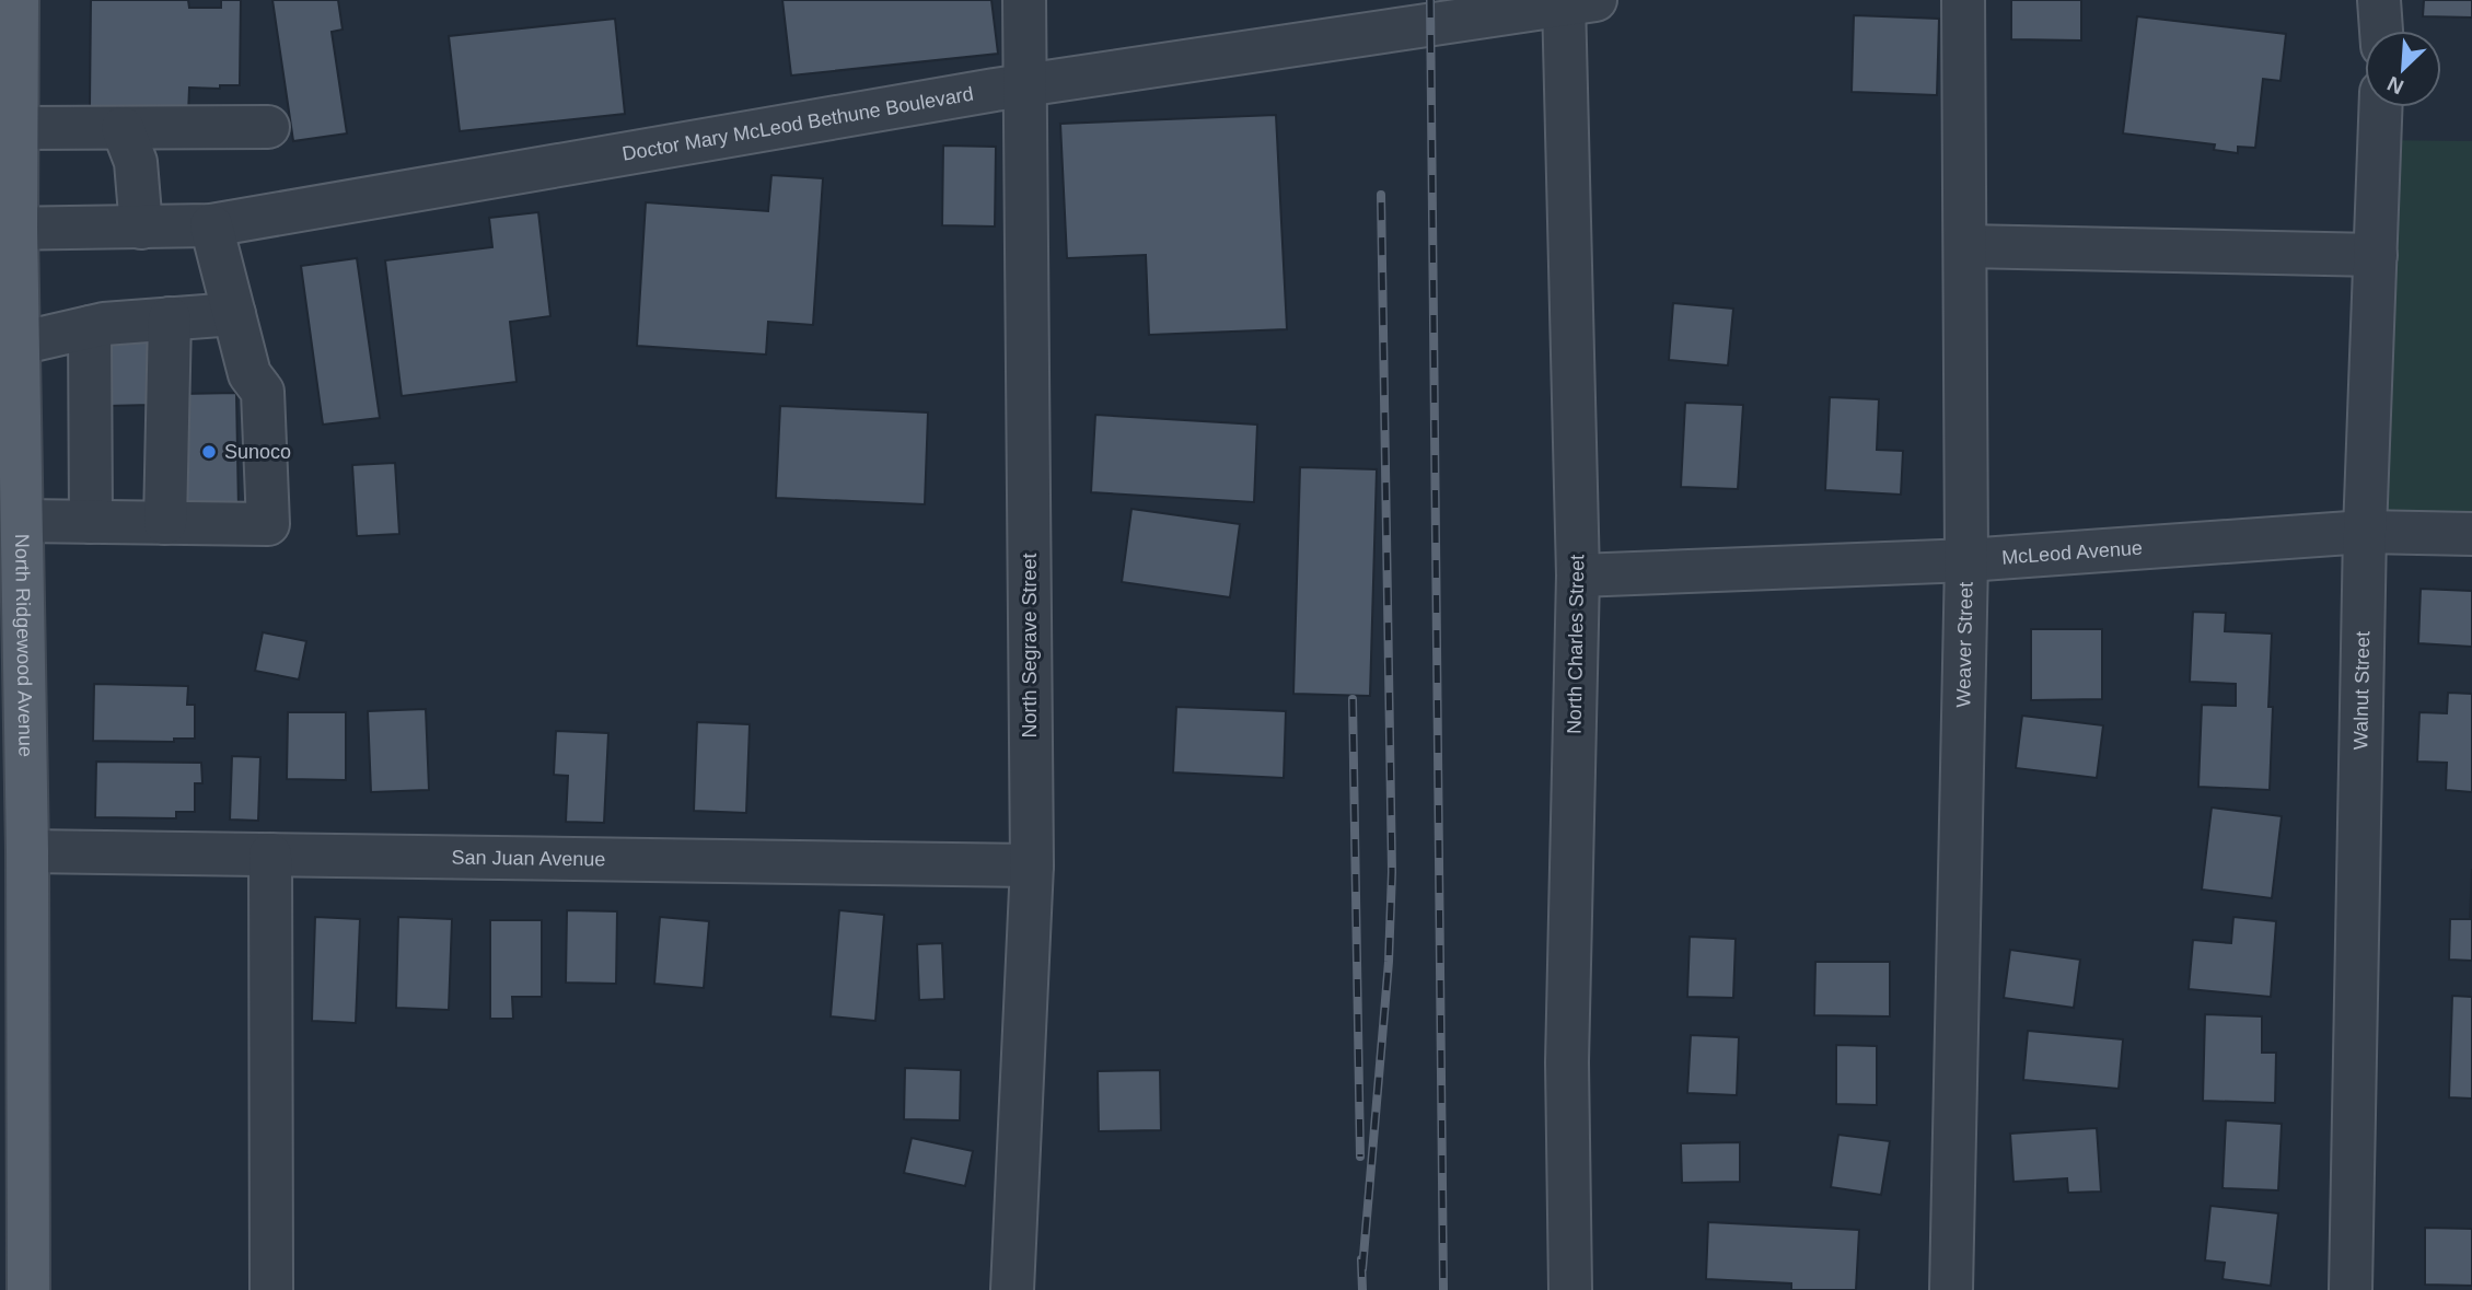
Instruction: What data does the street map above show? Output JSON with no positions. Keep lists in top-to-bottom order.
{
  "streets": {
    "main road": ["North Ridgewood Avenue"],
    "street": [
      "Doctor Mary McLeod Bethune Boulevard",
      "McLeod Avenue",
      "North Charles Street",
      "North Segrave Street",
      "Weaver Street",
      "Walnut Street",
      "San Juan Avenue"
    ]
  },
  "crossings": [
    ["Doctor Mary McLeod Bethune Boulevard", "North Ridgewood Avenue"],
    ["Doctor Mary McLeod Bethune Boulevard", "North Charles Street"],
    ["Doctor Mary McLeod Bethune Boulevard", "North Segrave Street"],
    ["McLeod Avenue", "North Charles Street"],
    ["McLeod Avenue", "Weaver Street"],
    ["McLeod Avenue", "Walnut Street"],
    ["North Ridgewood Avenue", "San Juan Avenue"],
    ["North Segrave Street", "San Juan Avenue"]
  ],
  "places": ["Sunoco"],
  "north": "bottom left"
}
